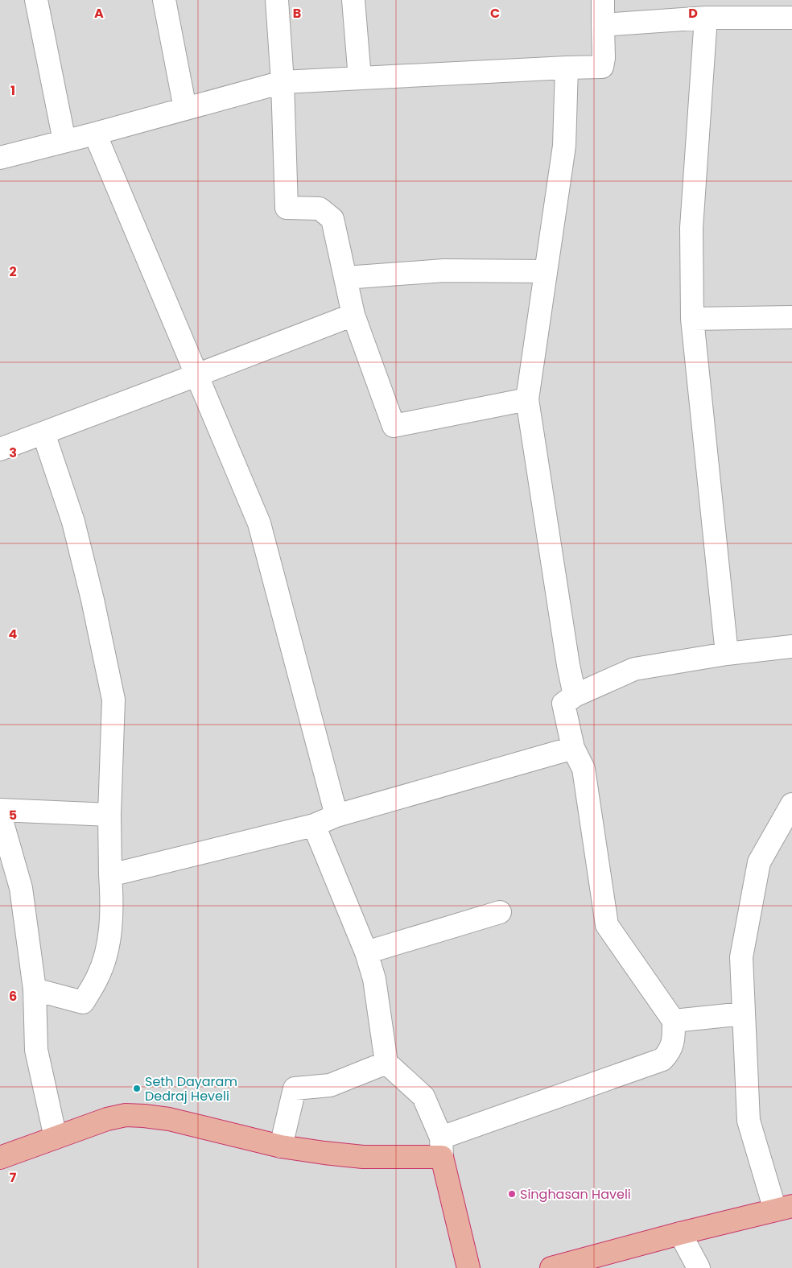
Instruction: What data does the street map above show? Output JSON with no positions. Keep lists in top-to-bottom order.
{
  "places": ["Seth Dayaram Dedraj Heveli", "Singhasan Haveli"],
  "grid": {
    "columns": [
      "A",
      "B",
      "C",
      "D"
    ],
    "rows": [
      "1",
      "2",
      "3",
      "4",
      "5",
      "6",
      "7"
    ]
  }
}
